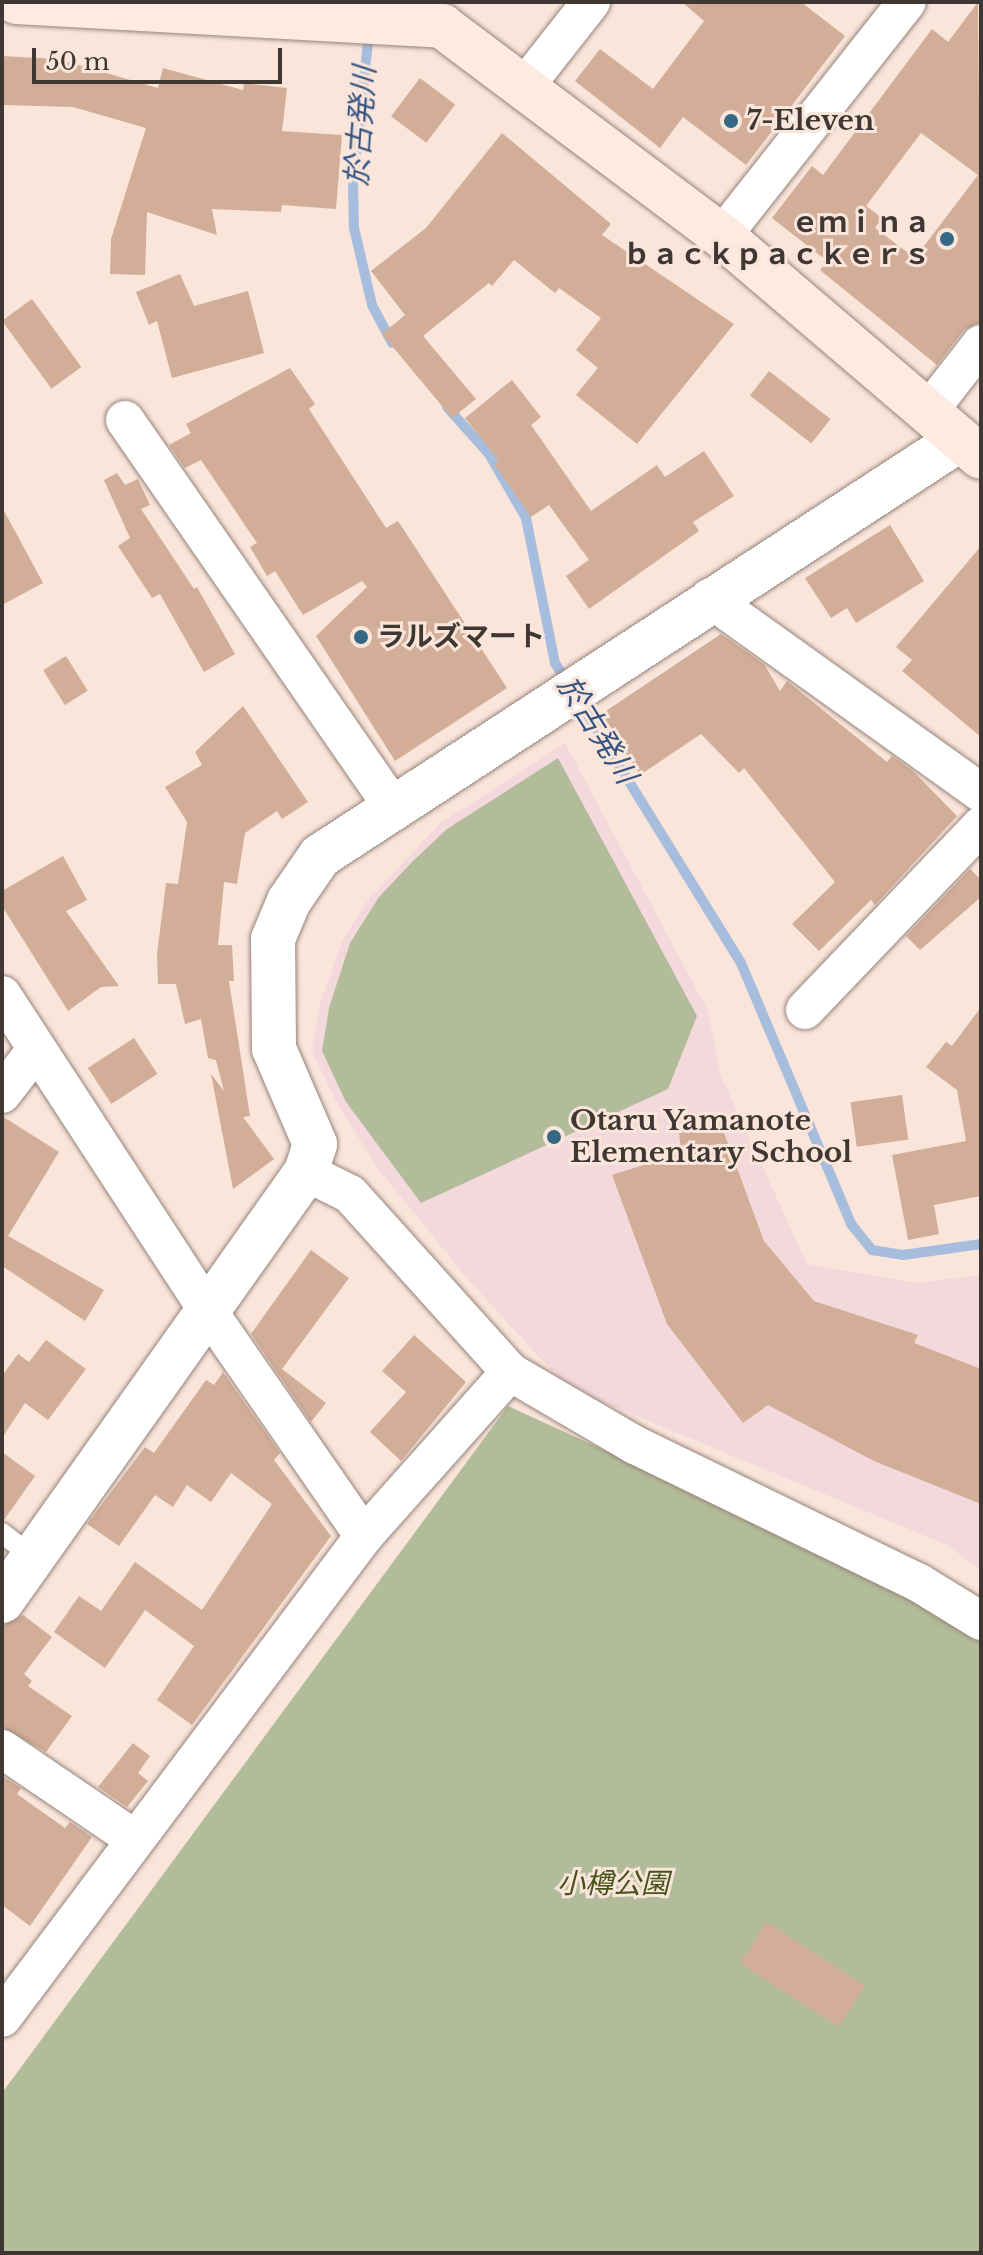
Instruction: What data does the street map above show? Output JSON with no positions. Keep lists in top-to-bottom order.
{
  "water": ["於古発川"],
  "parks": ["小樽公園"],
  "places": [
    "7-Eleven",
    "ｅｍｉｎａ ｂａｃｋｐａｃｋｅｒｓ",
    "ラルズマート",
    "Otaru Yamanote Elementary School"
  ],
  "scale_bar": "50 m"
}
